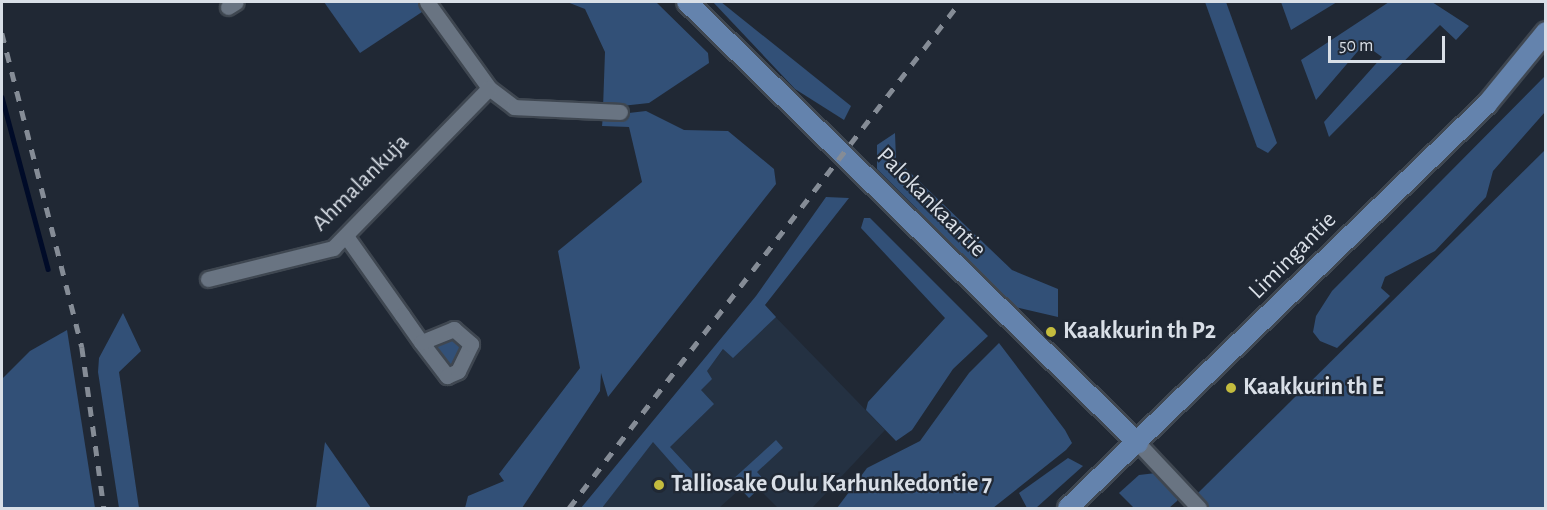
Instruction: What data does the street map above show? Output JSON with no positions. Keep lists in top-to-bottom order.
{
  "streets": {
    "main road": ["Palokankaantie", "Limingantie"],
    "street": ["Ahmalankuja"]
  },
  "crossings": [
    ["Palokankaantie", "Limingantie"]
  ],
  "places": ["Kaakkurin th P2", "Kaakkurin th E", "Talliosake Oulu Karhunkedontie 7"],
  "scale_bar": "50 m"
}
